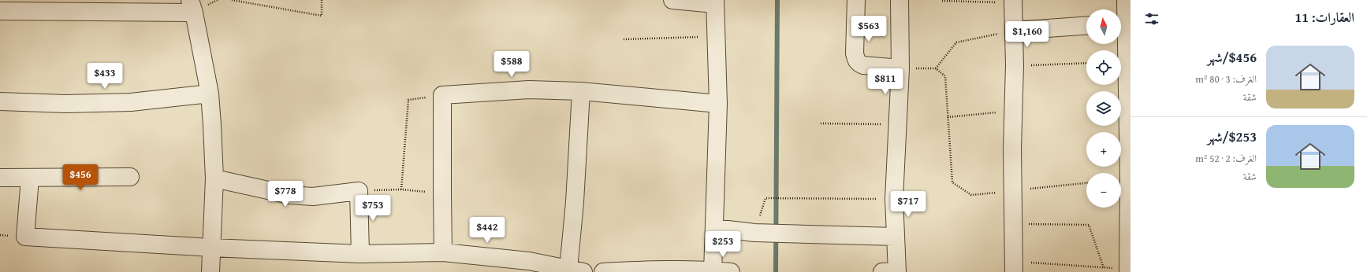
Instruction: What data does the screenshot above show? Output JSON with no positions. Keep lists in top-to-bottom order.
{
  "north": "top",
  "page": {
    "heading": "العقارات: 11",
    "map_buttons": ["+", "−"],
    "price": [
      "$563",
      "$1,160",
      "$588",
      "$433",
      "$811",
      "$456",
      "$778",
      "$717",
      "$753",
      "$442",
      "$253"
    ],
    "list": [
      {
        "name": "$456/شهر",
        "note": "الغرف: 3 · 80 m² · شقة"
      },
      {
        "name": "$253/شهر",
        "note": "الغرف: 2 · 52 m² · شقة"
      }
    ]
  }
}
